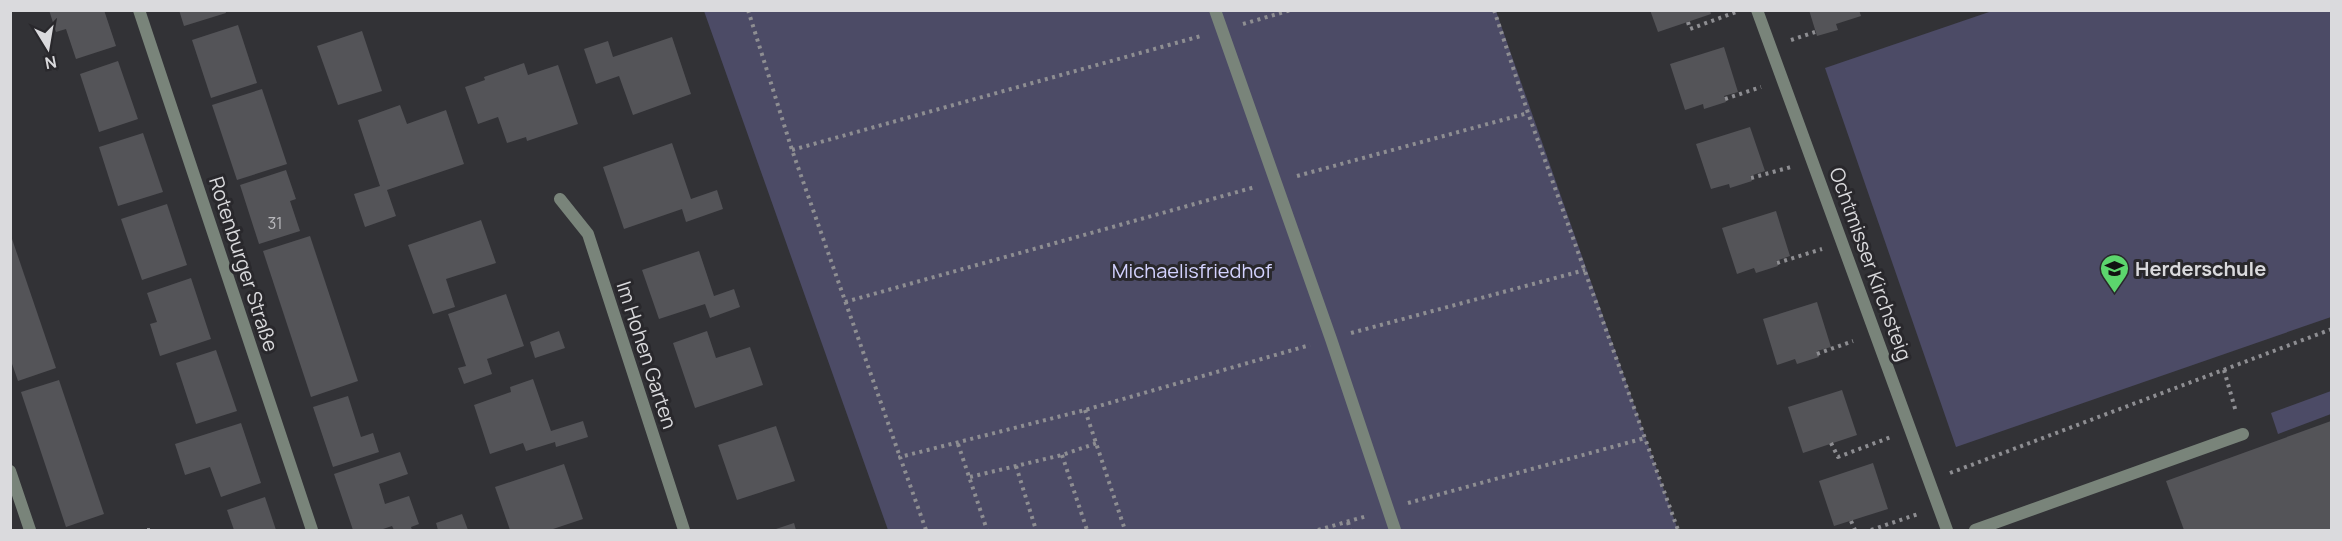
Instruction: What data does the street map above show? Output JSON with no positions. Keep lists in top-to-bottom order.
{
  "streets": {
    "street": ["Rotenburger Straße", "Ochtmisser Kirchsteig", "Im Hohen Garten"]
  },
  "parks": ["Michaelisfriedhof"],
  "places": {
    "school or university": ["Herderschule"]
  },
  "house_numbers": ["31"],
  "north": "bottom"
}
